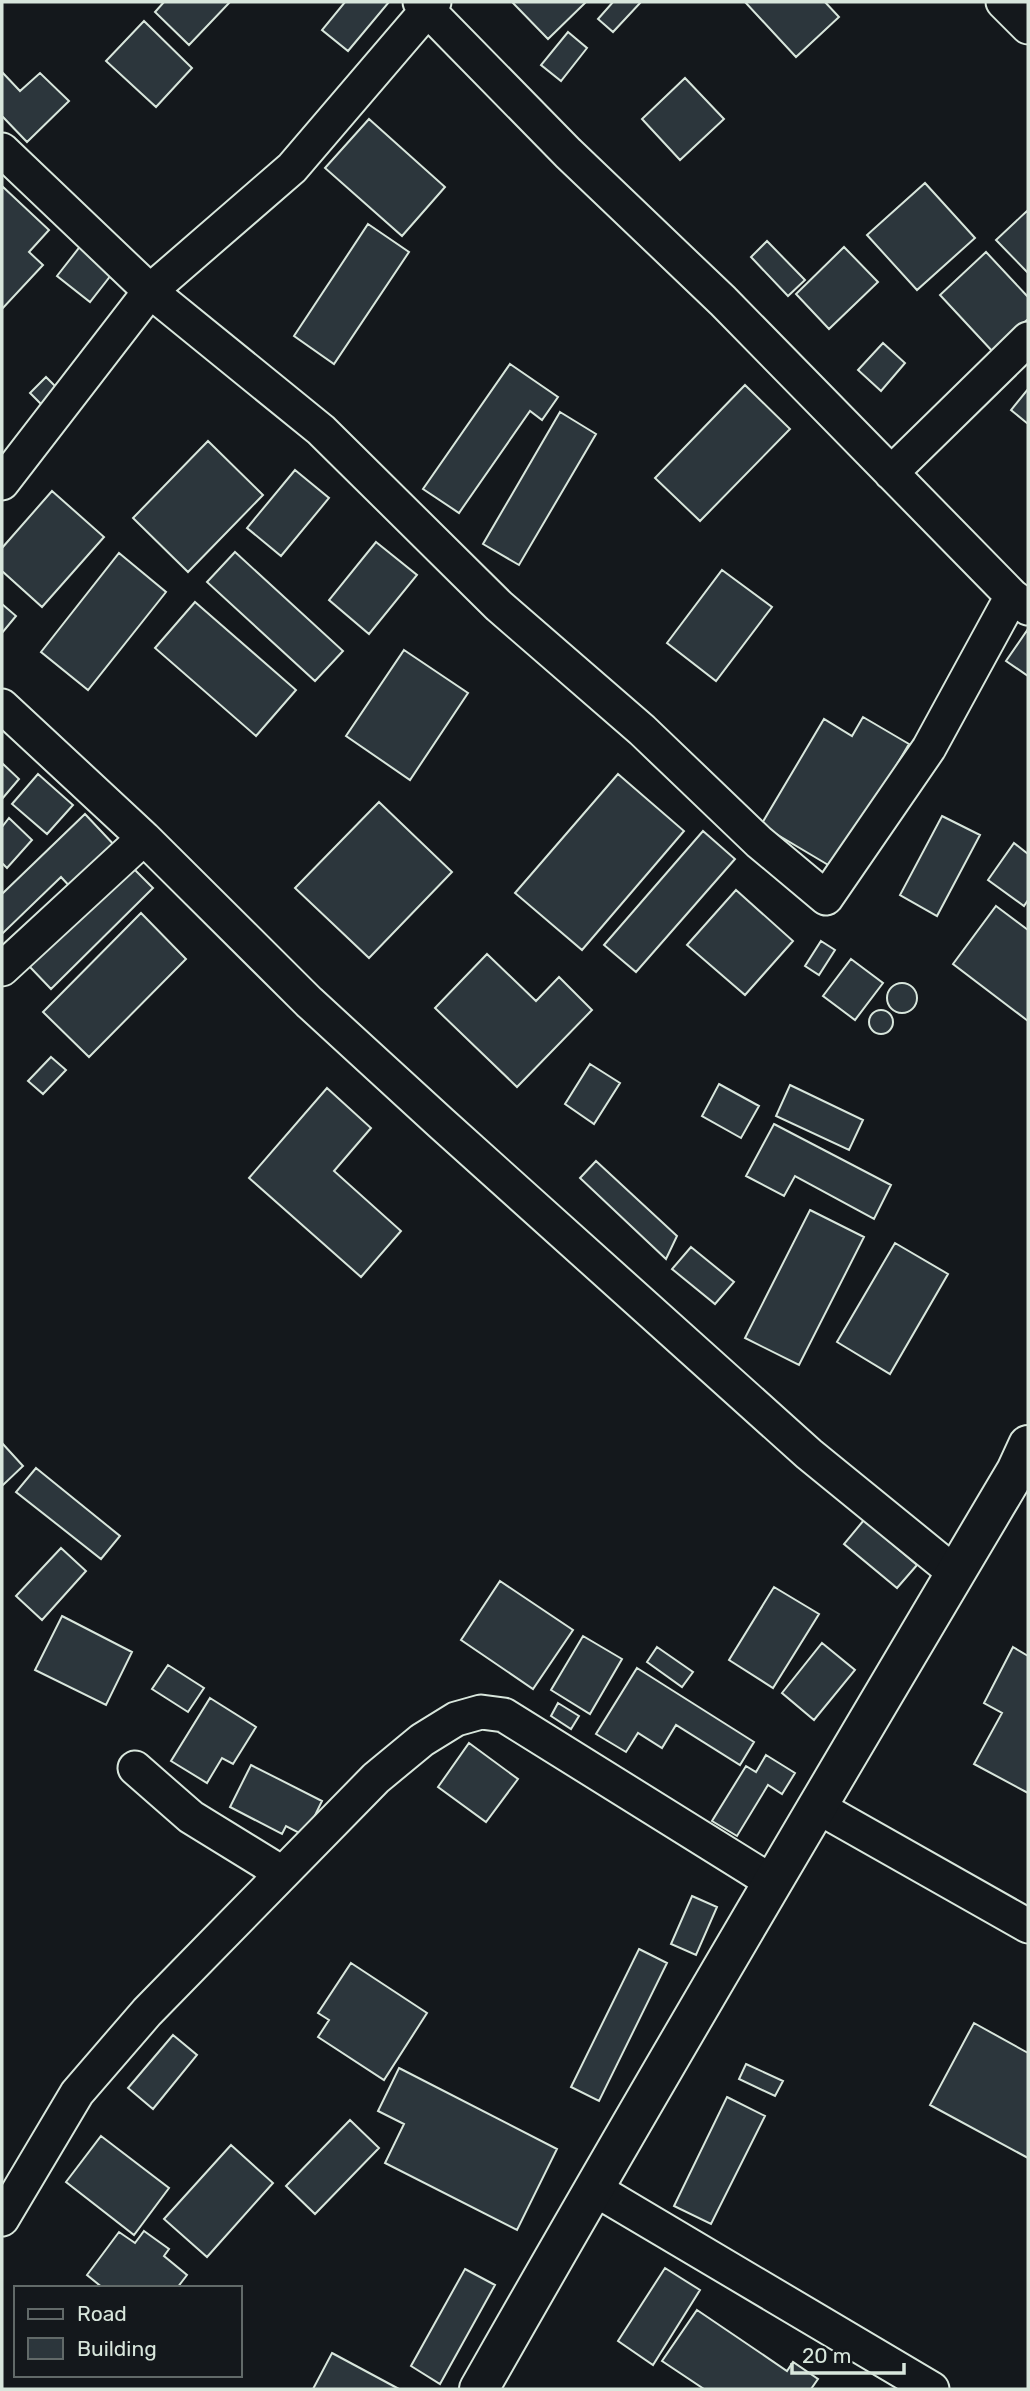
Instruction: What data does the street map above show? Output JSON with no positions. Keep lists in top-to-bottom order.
{
  "legend": ["Road", "Building"],
  "scale_bar": "20 m"
}
